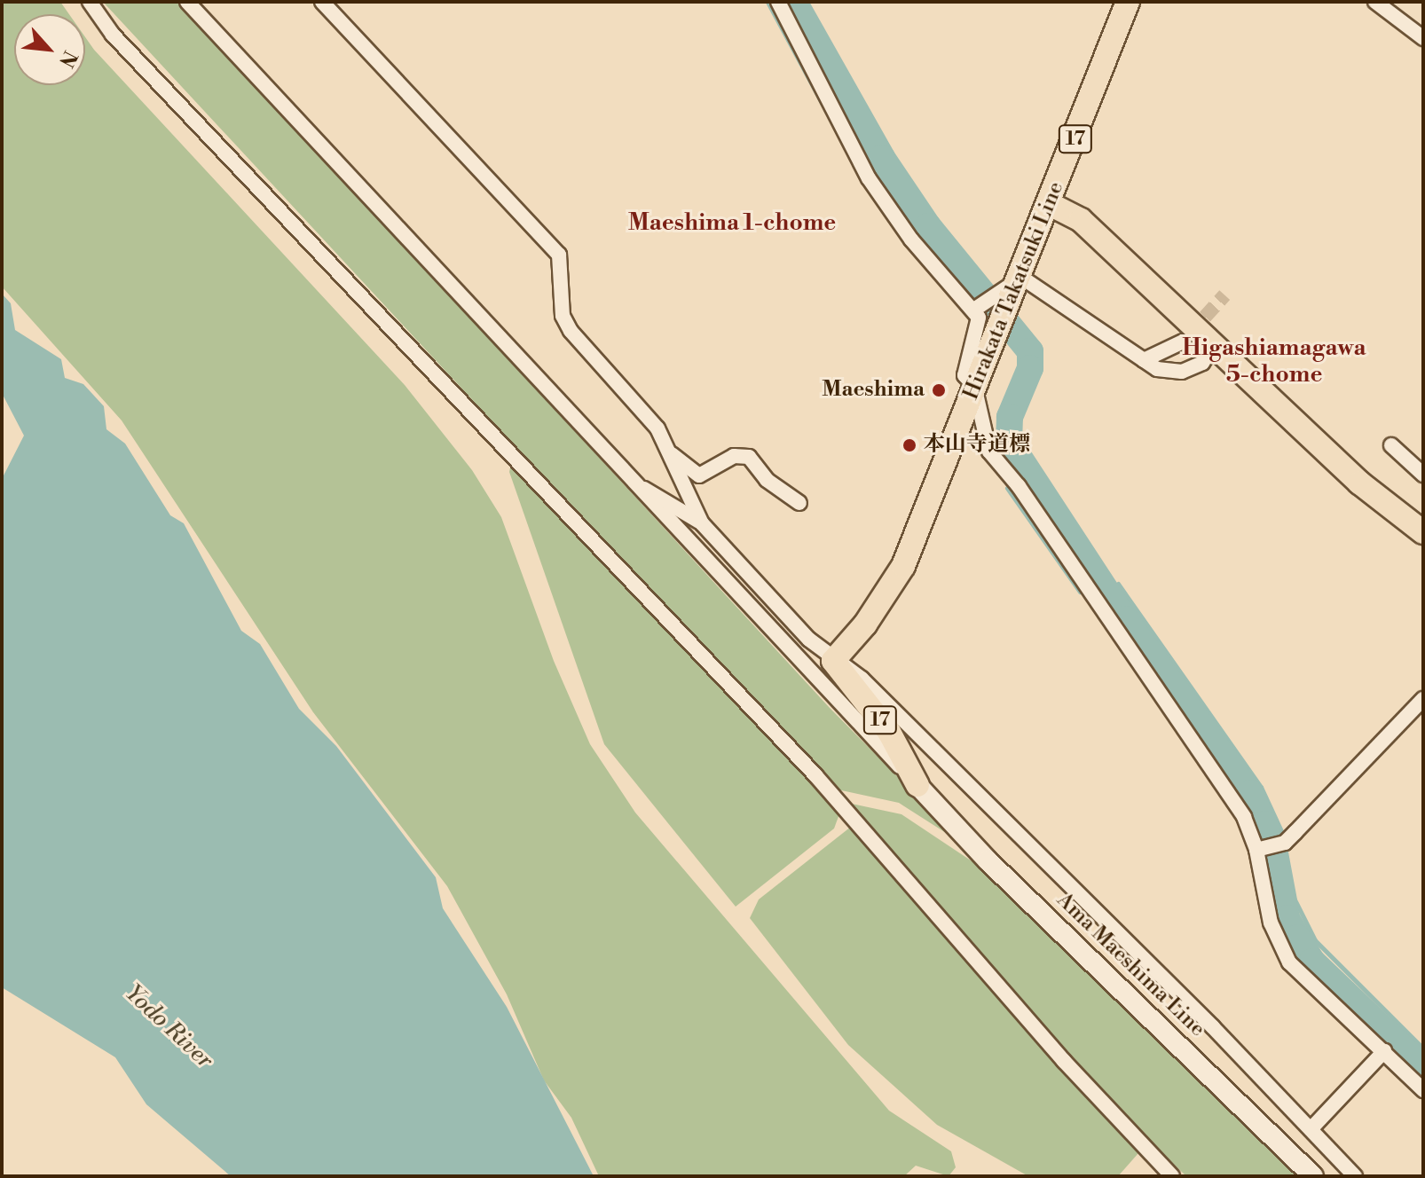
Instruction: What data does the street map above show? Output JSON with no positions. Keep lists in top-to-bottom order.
{
  "streets": {
    "main road": ["17", "Hirakata Takatsuki Line", "Ama Maeshima Line"]
  },
  "crossings": [
    ["17", "Hirakata Takatsuki Line"],
    ["17", "Ama Maeshima Line"]
  ],
  "districts": ["Maeshima 1-chome", "Higashiamagawa 5-chome"],
  "water": ["Yodo River"],
  "places": ["Maeshima", "本山寺道標"],
  "north": "bottom right"
}
